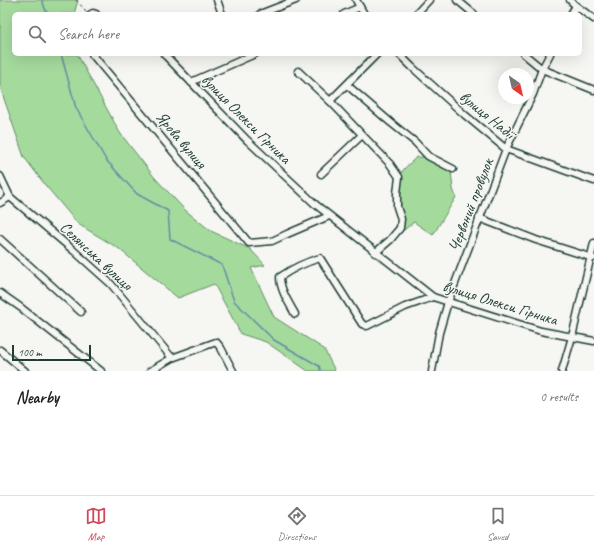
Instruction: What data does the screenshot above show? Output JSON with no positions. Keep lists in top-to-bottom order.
{
  "streets": {
    "street": [
      "вулиця Надії",
      "вулиця Олекси Гірника",
      "Ярова вулиця",
      "Червоний провулок",
      "Селянська вулиця"
    ]
  },
  "crossings": [
    ["вулиця Надії", "Червоний провулок"],
    ["вулиця Олекси Гірника", "Ярова вулиця"],
    ["вулиця Олекси Гірника", "Червоний провулок"]
  ],
  "scale_bar": "100 m",
  "north": "bottom right",
  "page": {
    "search": "Search here",
    "scale": "100 m",
    "heading": ["Nearby", "0 results"],
    "nav": ["Map", "Directions", "Saved"]
  }
}
